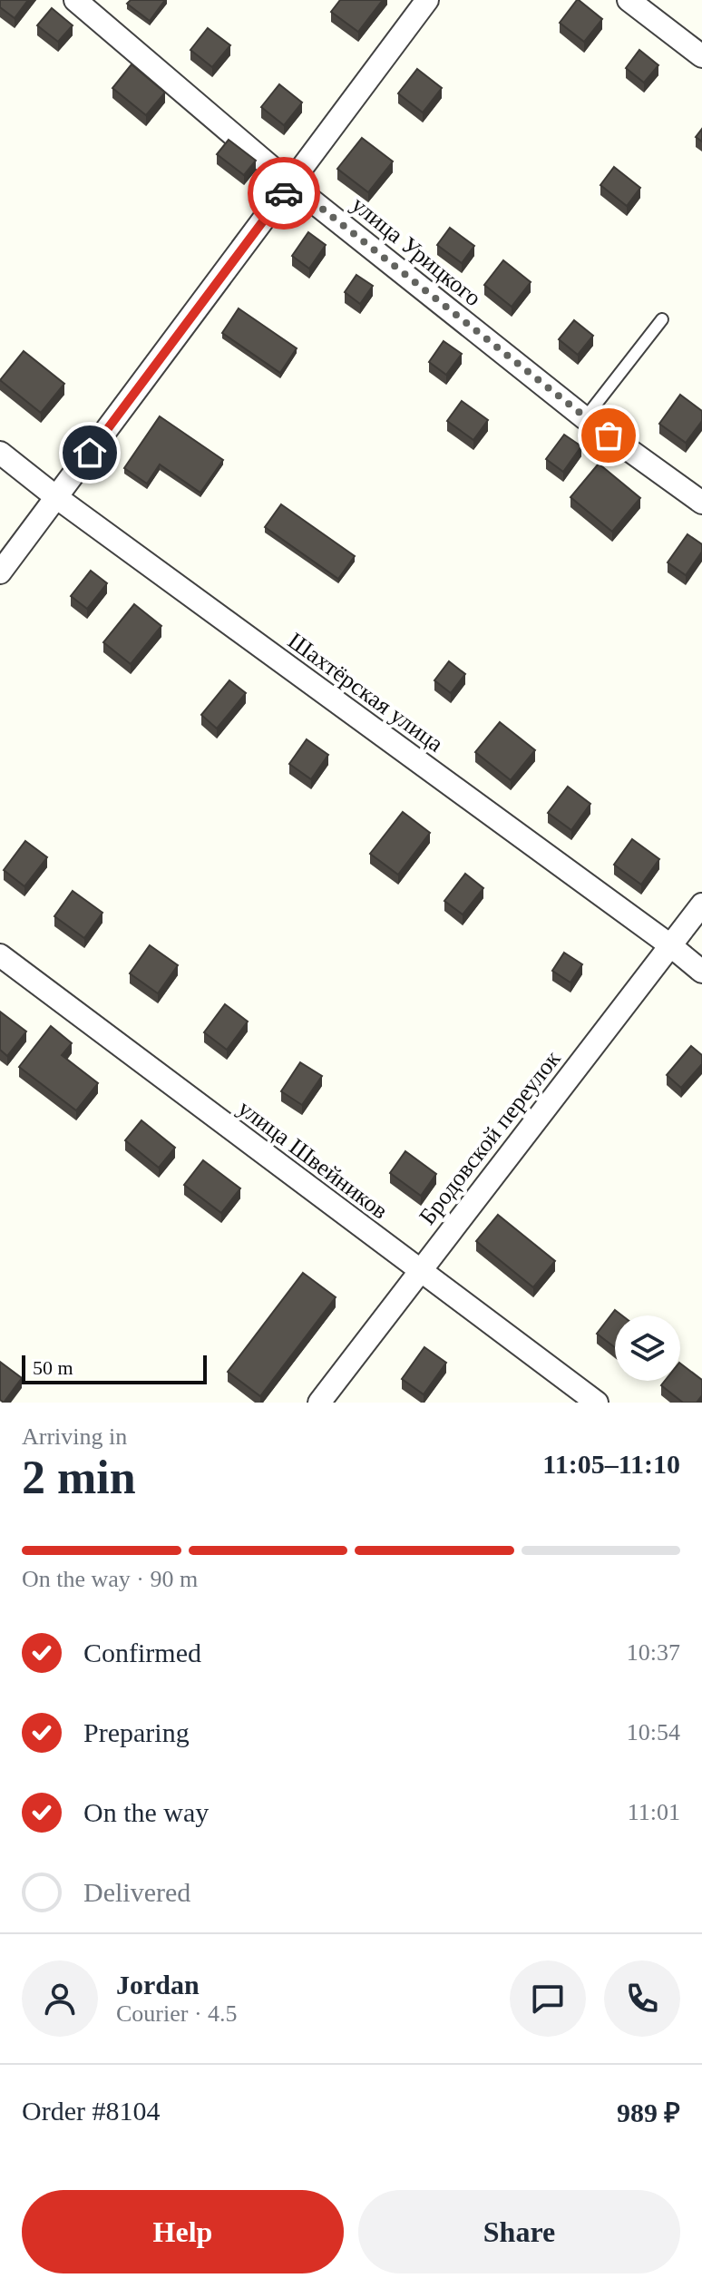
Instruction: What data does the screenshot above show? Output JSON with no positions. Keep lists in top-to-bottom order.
{
  "streets": {
    "street": [
      "улица Урицкого",
      "Шахтёрская улица",
      "Бродовской переулок",
      "улица Швейников"
    ]
  },
  "crossings": [
    ["Шахтёрская улица", "Бродовской переулок"],
    ["Бродовской переулок", "улица Швейников"]
  ],
  "scale_bar": "50 m",
  "page": {
    "scale": "50 m",
    "heading": ["2 min", "Arriving in", "11:05–11:10"],
    "panel": [
      "Jordan",
      "Courier · 4.5",
      "Order #8104",
      "989 ₽"
    ],
    "bar": "On the way · 90 m",
    "list": [
      ["Confirmed", "10:37"],
      ["Preparing", "10:54"],
      ["On the way", "11:01"],
      "Delivered"
    ],
    "buttons": ["Help", "Share"]
  }
}
